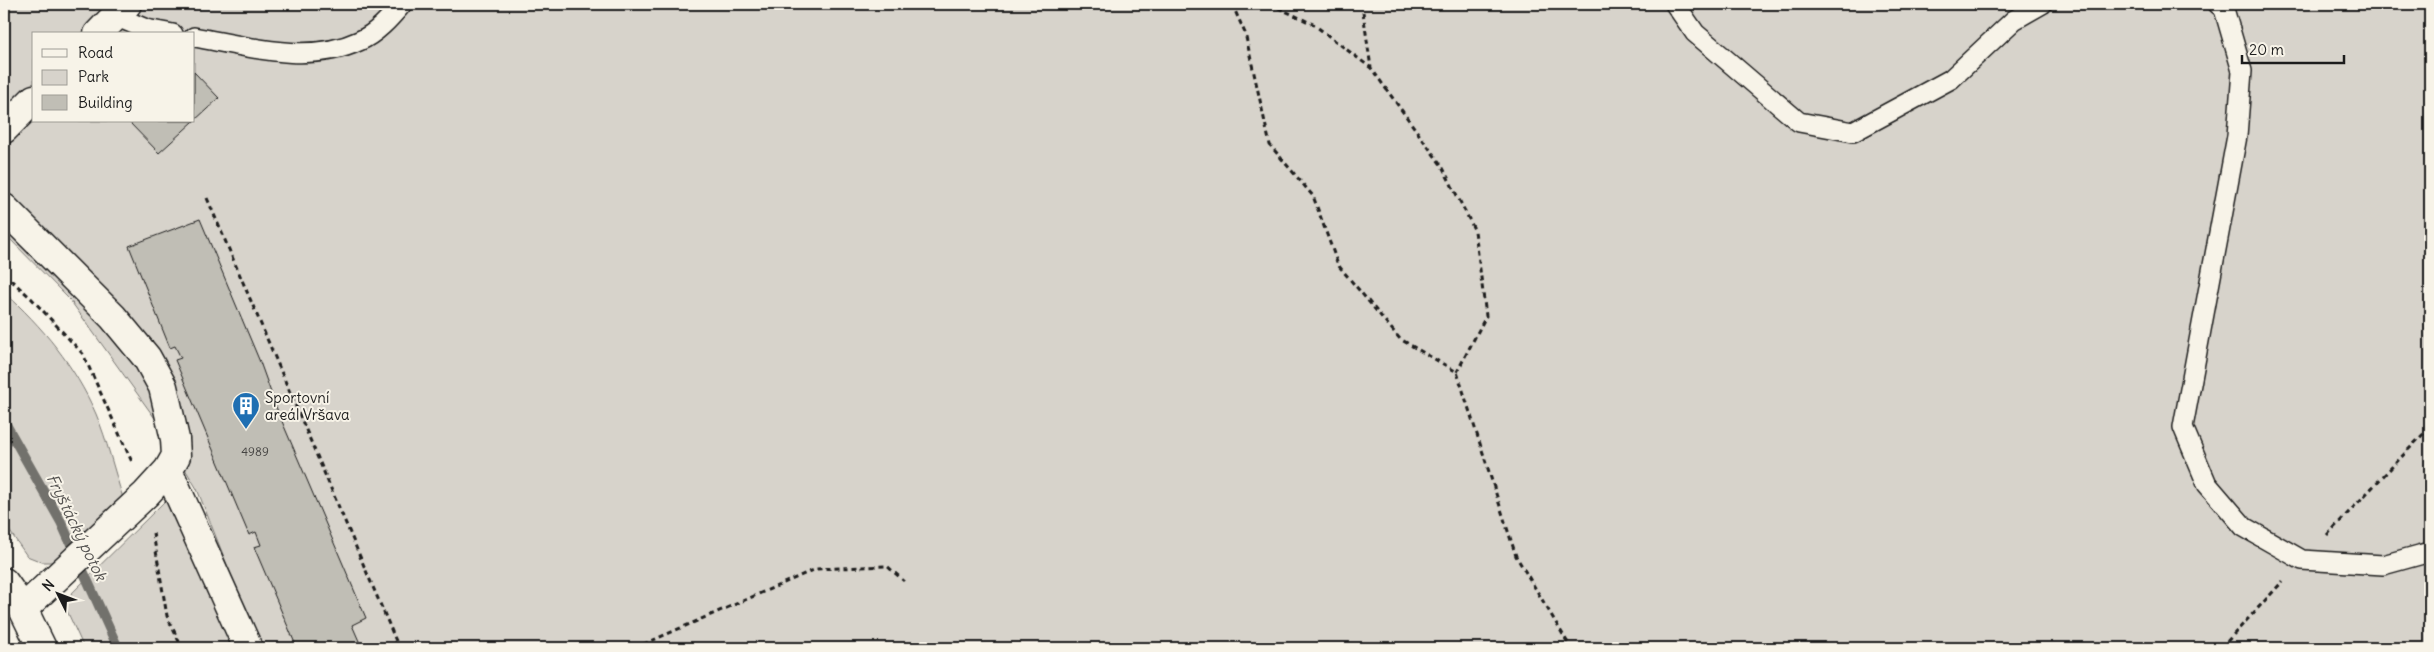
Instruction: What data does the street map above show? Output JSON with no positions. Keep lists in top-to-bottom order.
{
  "water": ["Fryštácký potok"],
  "places": {
    "building": ["Sportovní areál Vršava"]
  },
  "house_numbers": ["4989"],
  "legend": ["Road", "Park", "Building"],
  "scale_bar": "20 m",
  "north": "top left"
}
